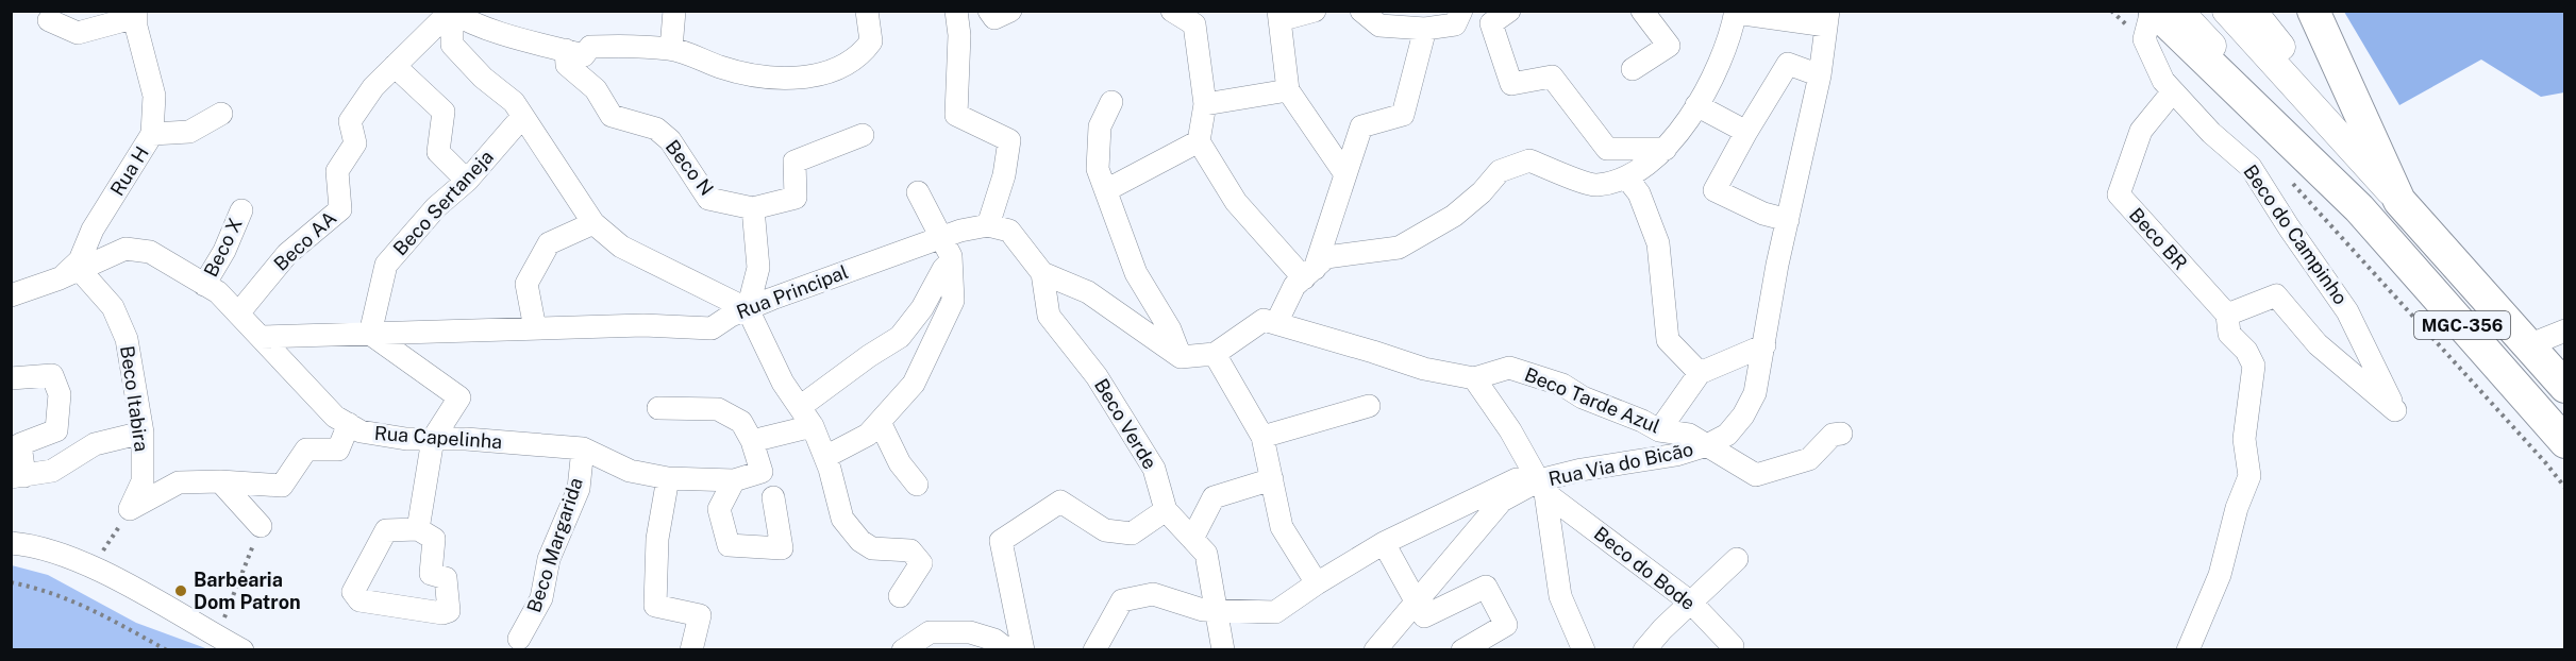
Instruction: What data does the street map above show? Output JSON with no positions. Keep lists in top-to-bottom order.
{
  "streets": {
    "highway": ["MGC-356"],
    "street": [
      "Beco N",
      "Rua H",
      "Beco Sertaneja",
      "Beco do Campinho",
      "Beco BR",
      "Beco AA",
      "Beco X",
      "Rua Principal",
      "Beco Itabira",
      "Beco Tarde Azul",
      "Beco Verde",
      "Rua Capelinha",
      "Rua Via do Bicão",
      "Beco Margarida",
      "Beco do Bode"
    ]
  },
  "crossings": [
    ["Rua H", "Beco Itabira"],
    ["Rua H", "Rua Capelinha"],
    ["Beco Sertaneja", "Rua Principal"],
    ["Beco do Campinho", "Beco BR"],
    ["Beco do Campinho", "MGC-356"],
    ["Beco AA", "Rua Capelinha"],
    ["Beco X", "Rua Capelinha"],
    ["Rua Principal", "Rua Capelinha"],
    ["Beco Itabira", "Rua Capelinha"],
    ["Beco Tarde Azul", "Rua Via do Bicão"],
    ["Rua Capelinha", "Beco Margarida"],
    ["Rua Via do Bicão", "Beco do Bode"]
  ],
  "places": ["Barbearia Dom Patron"]
}
